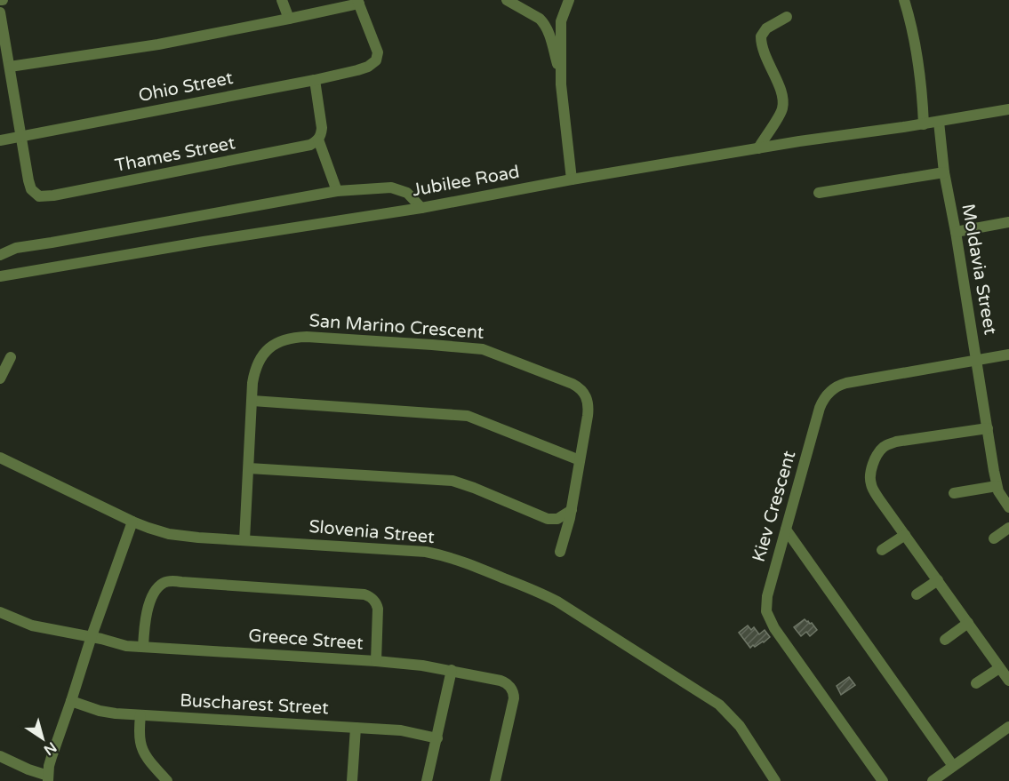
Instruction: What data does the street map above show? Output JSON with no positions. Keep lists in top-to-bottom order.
{
  "streets": {
    "street": [
      "Ohio Street",
      "Thames Street",
      "Jubilee Road",
      "Moldavia Street",
      "San Marino Crescent",
      "Kiev Crescent",
      "Slovenia Street",
      "Greece Street",
      "Buscharest Street"
    ]
  },
  "crossings": [
    ["Ohio Street", "Thames Street"],
    ["Jubilee Road", "Moldavia Street"],
    ["Moldavia Street", "Kiev Crescent"],
    ["San Marino Crescent", "Slovenia Street"]
  ],
  "north": "bottom right"
}
